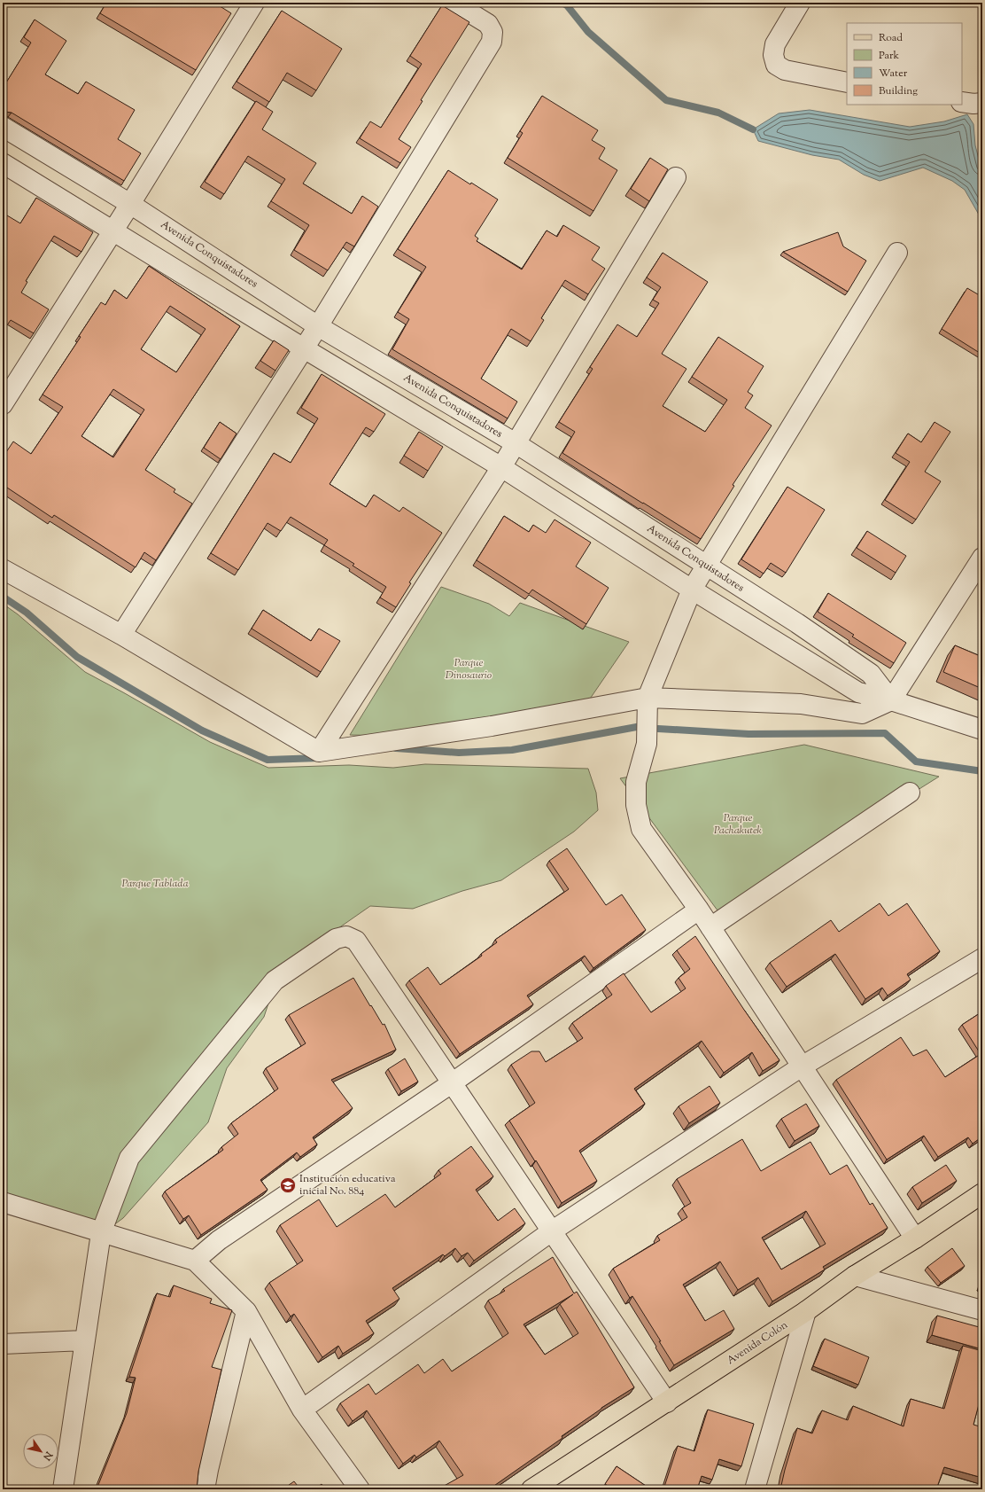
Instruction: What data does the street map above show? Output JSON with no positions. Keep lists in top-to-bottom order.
{
  "streets": {
    "main road": ["Avenida Colón"],
    "street": ["Avenida Conquistadores"]
  },
  "parks": ["Parque Dinosaurio", "Parque Pachakutek", "Parque Tablada"],
  "places": {
    "school or university": ["Institución educativa inicial No. 884"]
  },
  "legend": [
    "Road",
    "Park",
    "Water",
    "Building"
  ],
  "north": "bottom right"
}
